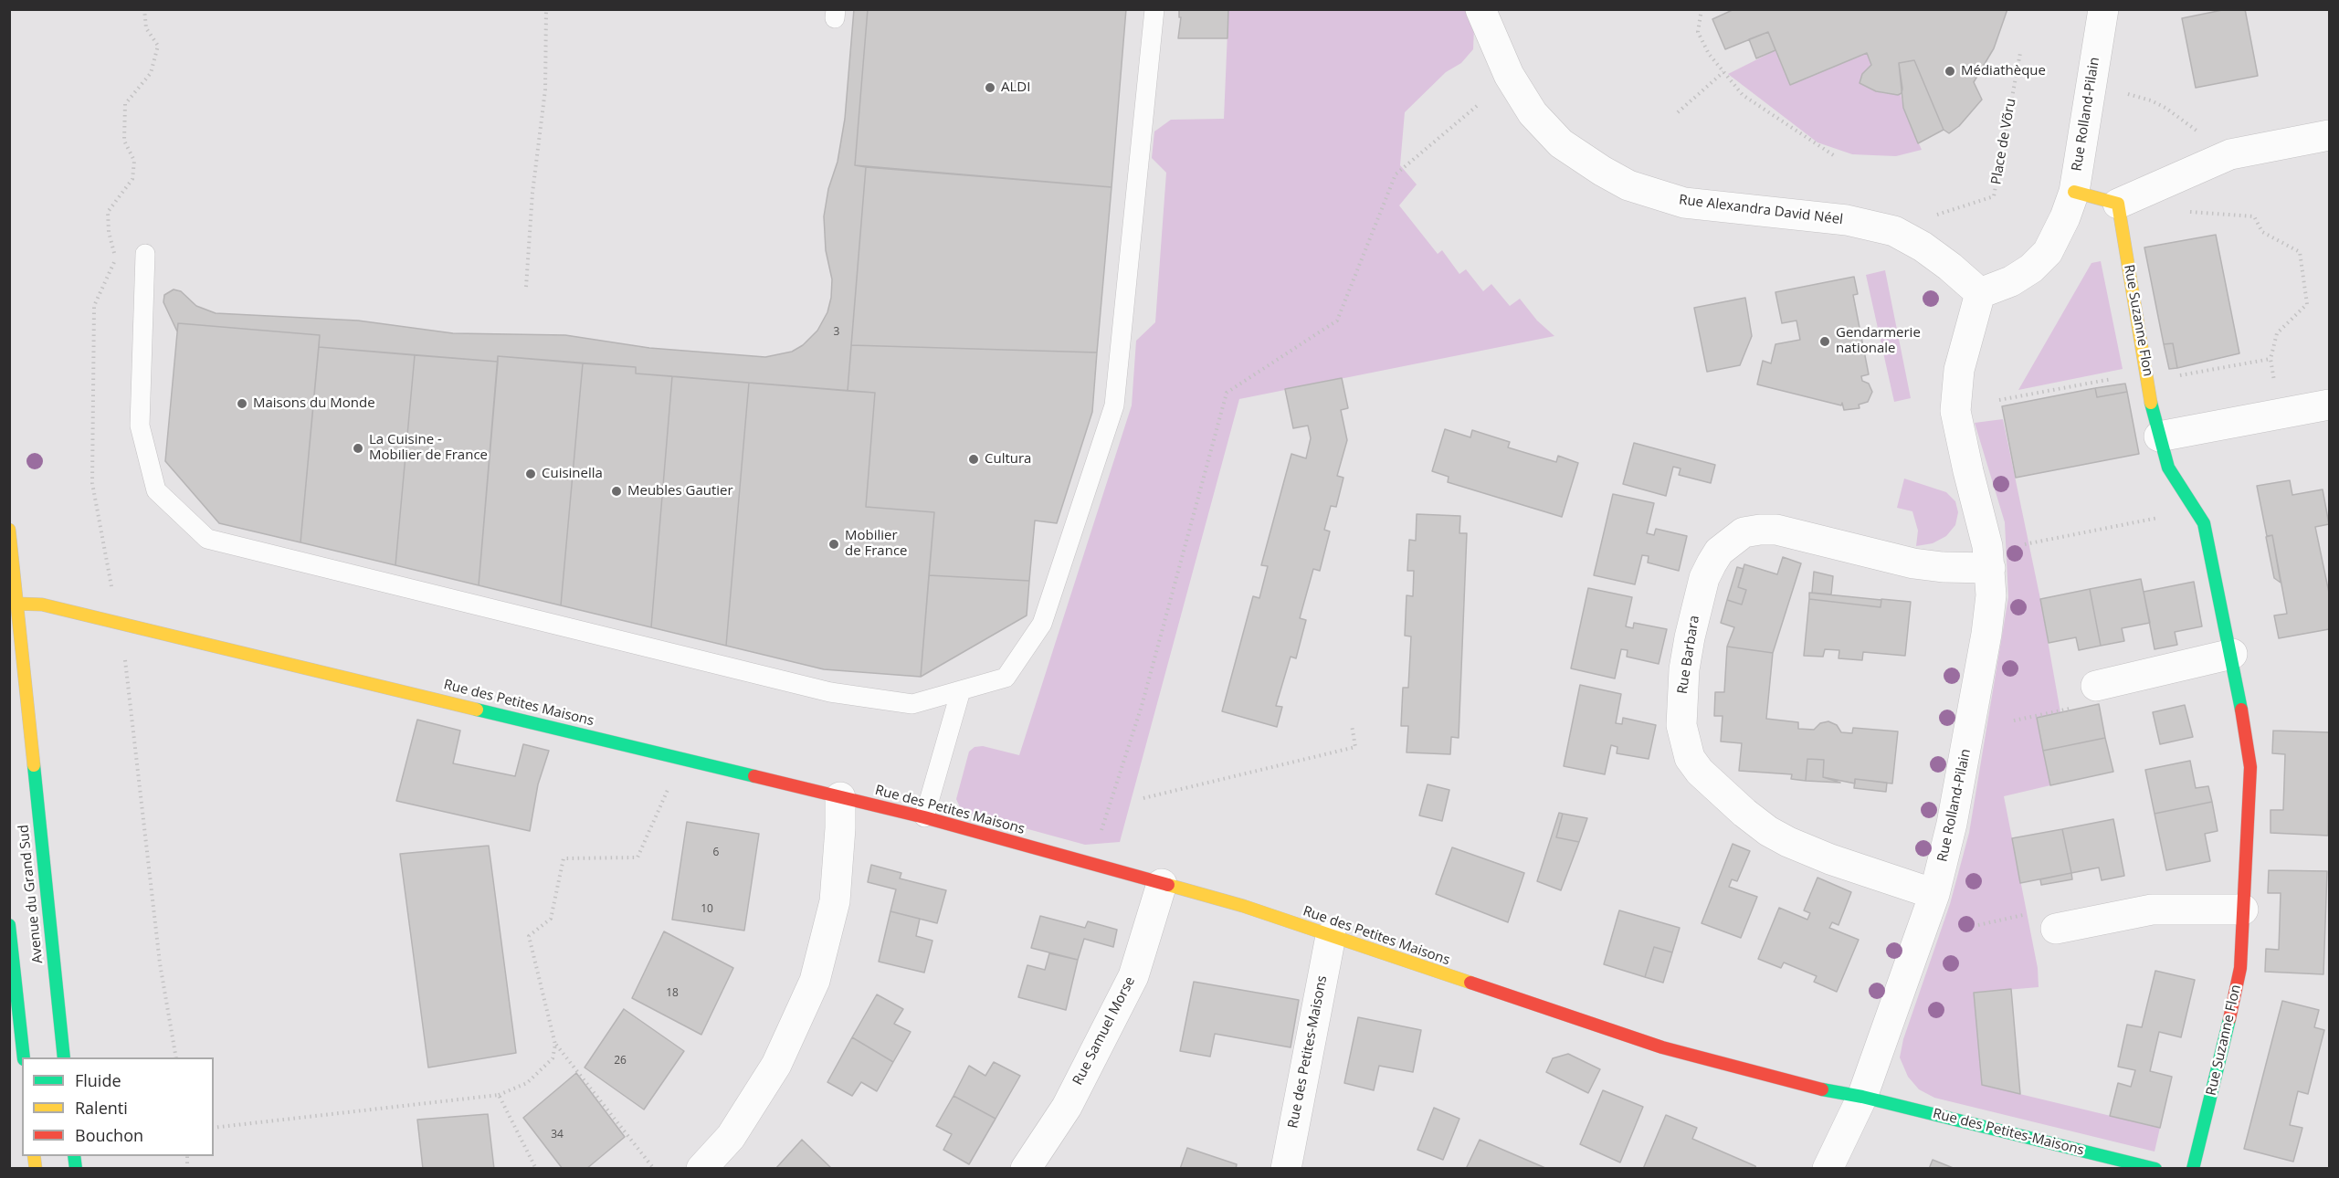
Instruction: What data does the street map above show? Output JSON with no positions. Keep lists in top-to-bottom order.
{
  "streets": {
    "street": [
      "Rue Rolland-Pilain",
      "Rue Alexandra David Néel",
      "Rue Suzanne Flon",
      "Rue Barbara",
      "Rue des Petites Maisons",
      "Avenue du Grand Sud",
      "Rue Samuel Morse",
      "Rue des Petites-Maisons"
    ],
    "path": ["Place de Võru"]
  },
  "crossings": [
    ["Rue Rolland-Pilain", "Rue Alexandra David Néel"],
    ["Rue Rolland-Pilain", "Rue Barbara"],
    ["Rue Rolland-Pilain", "Rue des Petites Maisons"],
    ["Rue Rolland-Pilain", "Rue des Petites-Maisons"],
    ["Place de Võru", "Rue Alexandra David Néel"],
    ["Rue des Petites Maisons", "Avenue du Grand Sud"],
    ["Rue des Petites Maisons", "Rue Samuel Morse"],
    ["Rue des Petites Maisons", "Rue des Petites-Maisons"]
  ],
  "places": [
    "Médiathèque",
    "ALDI",
    "Gendarmerie nationale",
    "Maisons du Monde",
    "La Cuisine - Mobilier de France",
    "Cultura",
    "Cuisinella",
    "Meubles Gautier",
    "Mobilier de France"
  ],
  "house_numbers": [
    "3",
    "6",
    "10",
    "18",
    "26",
    "34"
  ],
  "legend": ["Fluide", "Ralenti", "Bouchon"]
}
